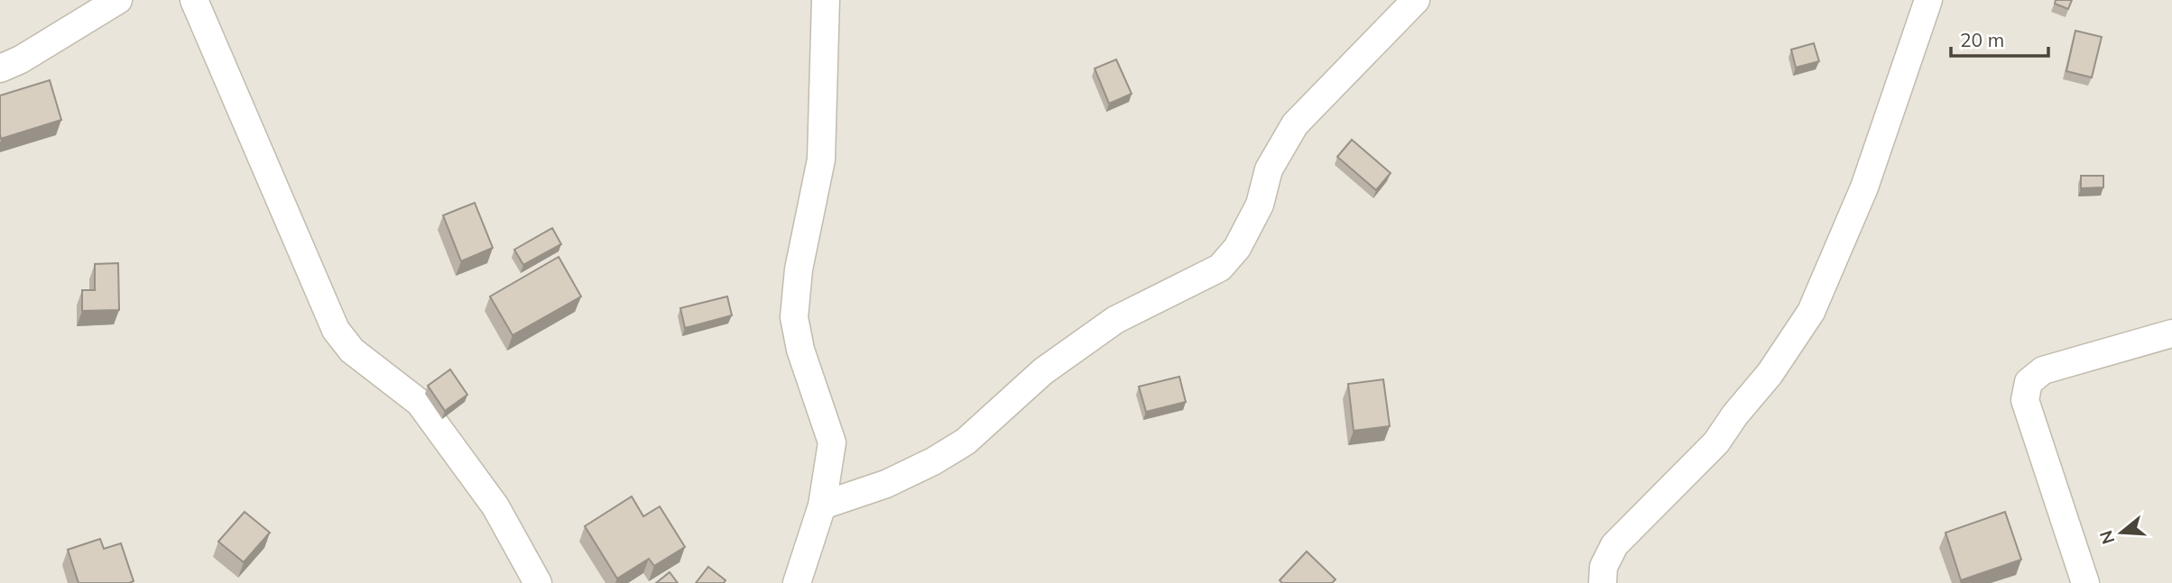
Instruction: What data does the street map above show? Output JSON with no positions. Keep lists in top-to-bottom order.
{
  "scale_bar": "20 m",
  "north": "left"
}
